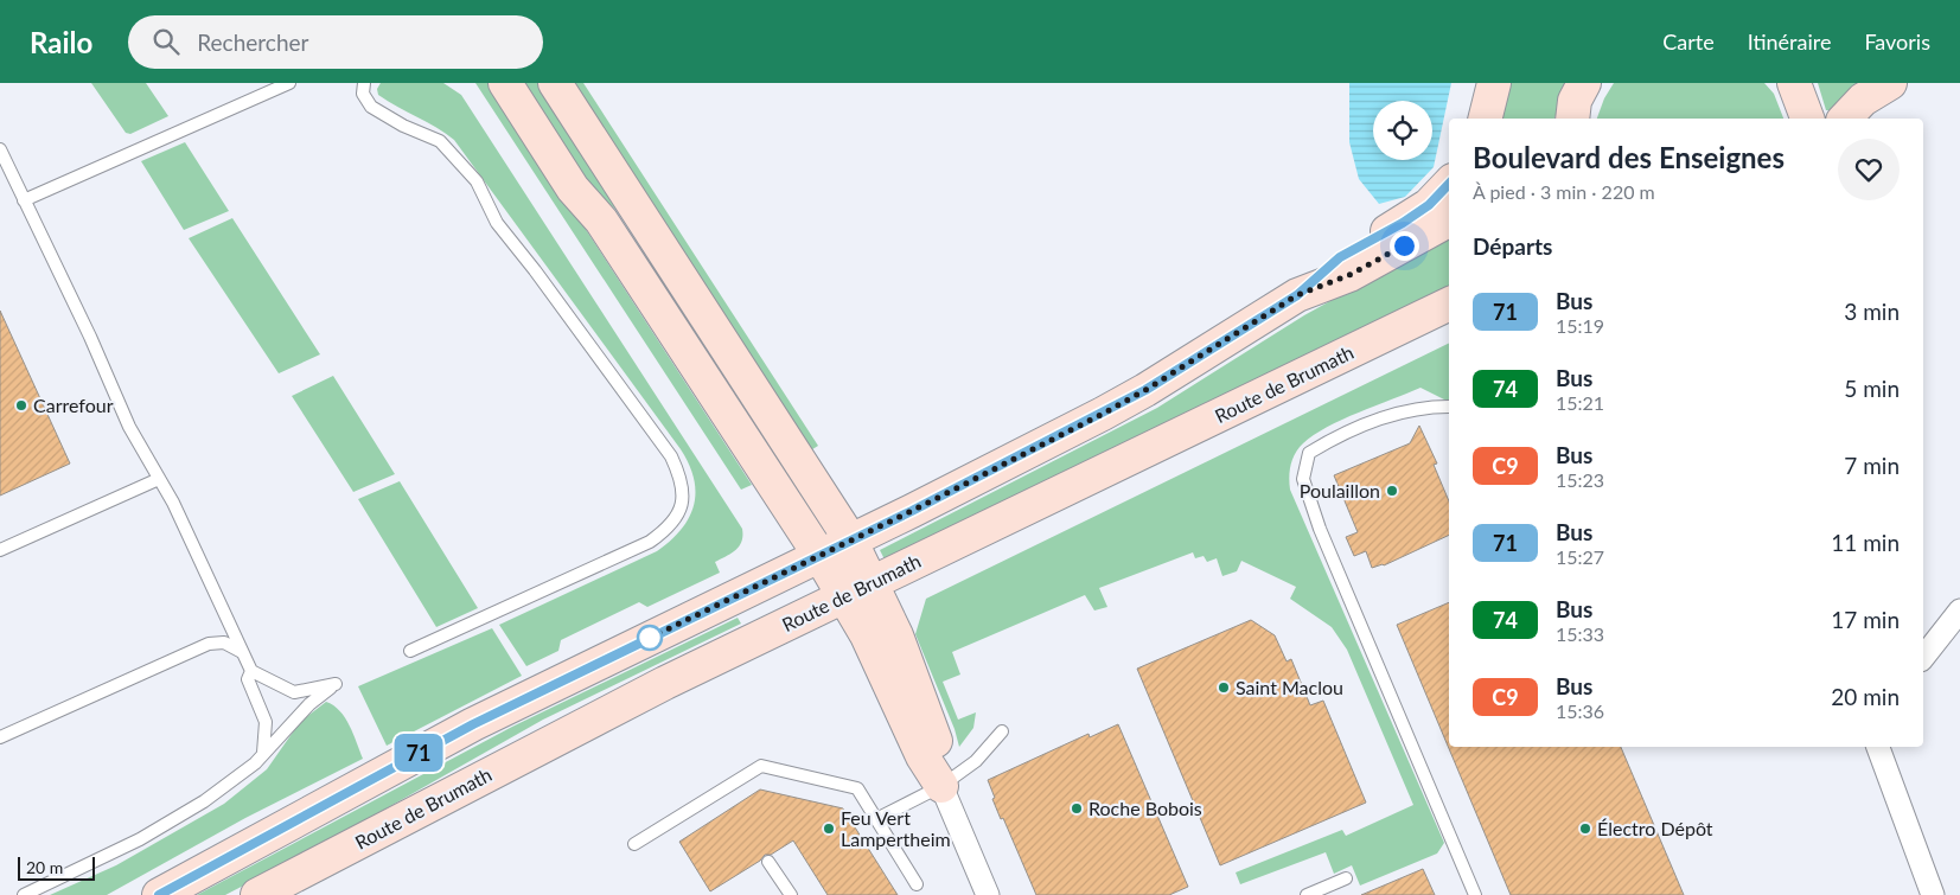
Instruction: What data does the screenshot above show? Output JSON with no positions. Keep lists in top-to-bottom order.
{
  "streets": {
    "main road": ["Route de Brumath"]
  },
  "places": [
    "Carrefour",
    "Poulaillon",
    "Saint Maclou",
    "Roche Bobois",
    "Feu Vert Lampertheim",
    "Électro Dépôt"
  ],
  "lines": ["bus line 71"],
  "scale_bar": "20 m",
  "page": {
    "header": "Railo",
    "search": "Rechercher",
    "nav": ["Carte", "Itinéraire", "Favoris"],
    "on_map": "71",
    "heading": [
      ["Boulevard des Enseignes", "À pied · 3 min · 220 m"],
      "Départs"
    ],
    "list": [
      {
        "mark": "71",
        "name": "Bus",
        "note": "15:19",
        "value": "3 min"
      },
      {
        "mark": "74",
        "name": "Bus",
        "note": "15:21",
        "value": "5 min"
      },
      {
        "mark": "C9",
        "name": "Bus",
        "note": "15:23",
        "value": "7 min"
      },
      {
        "mark": "71",
        "name": "Bus",
        "note": "15:27",
        "value": "11 min"
      },
      {
        "mark": "74",
        "name": "Bus",
        "note": "15:33",
        "value": "17 min"
      },
      {
        "mark": "C9",
        "name": "Bus",
        "note": "15:36",
        "value": "20 min"
      }
    ],
    "scale": "20 m"
  }
}
